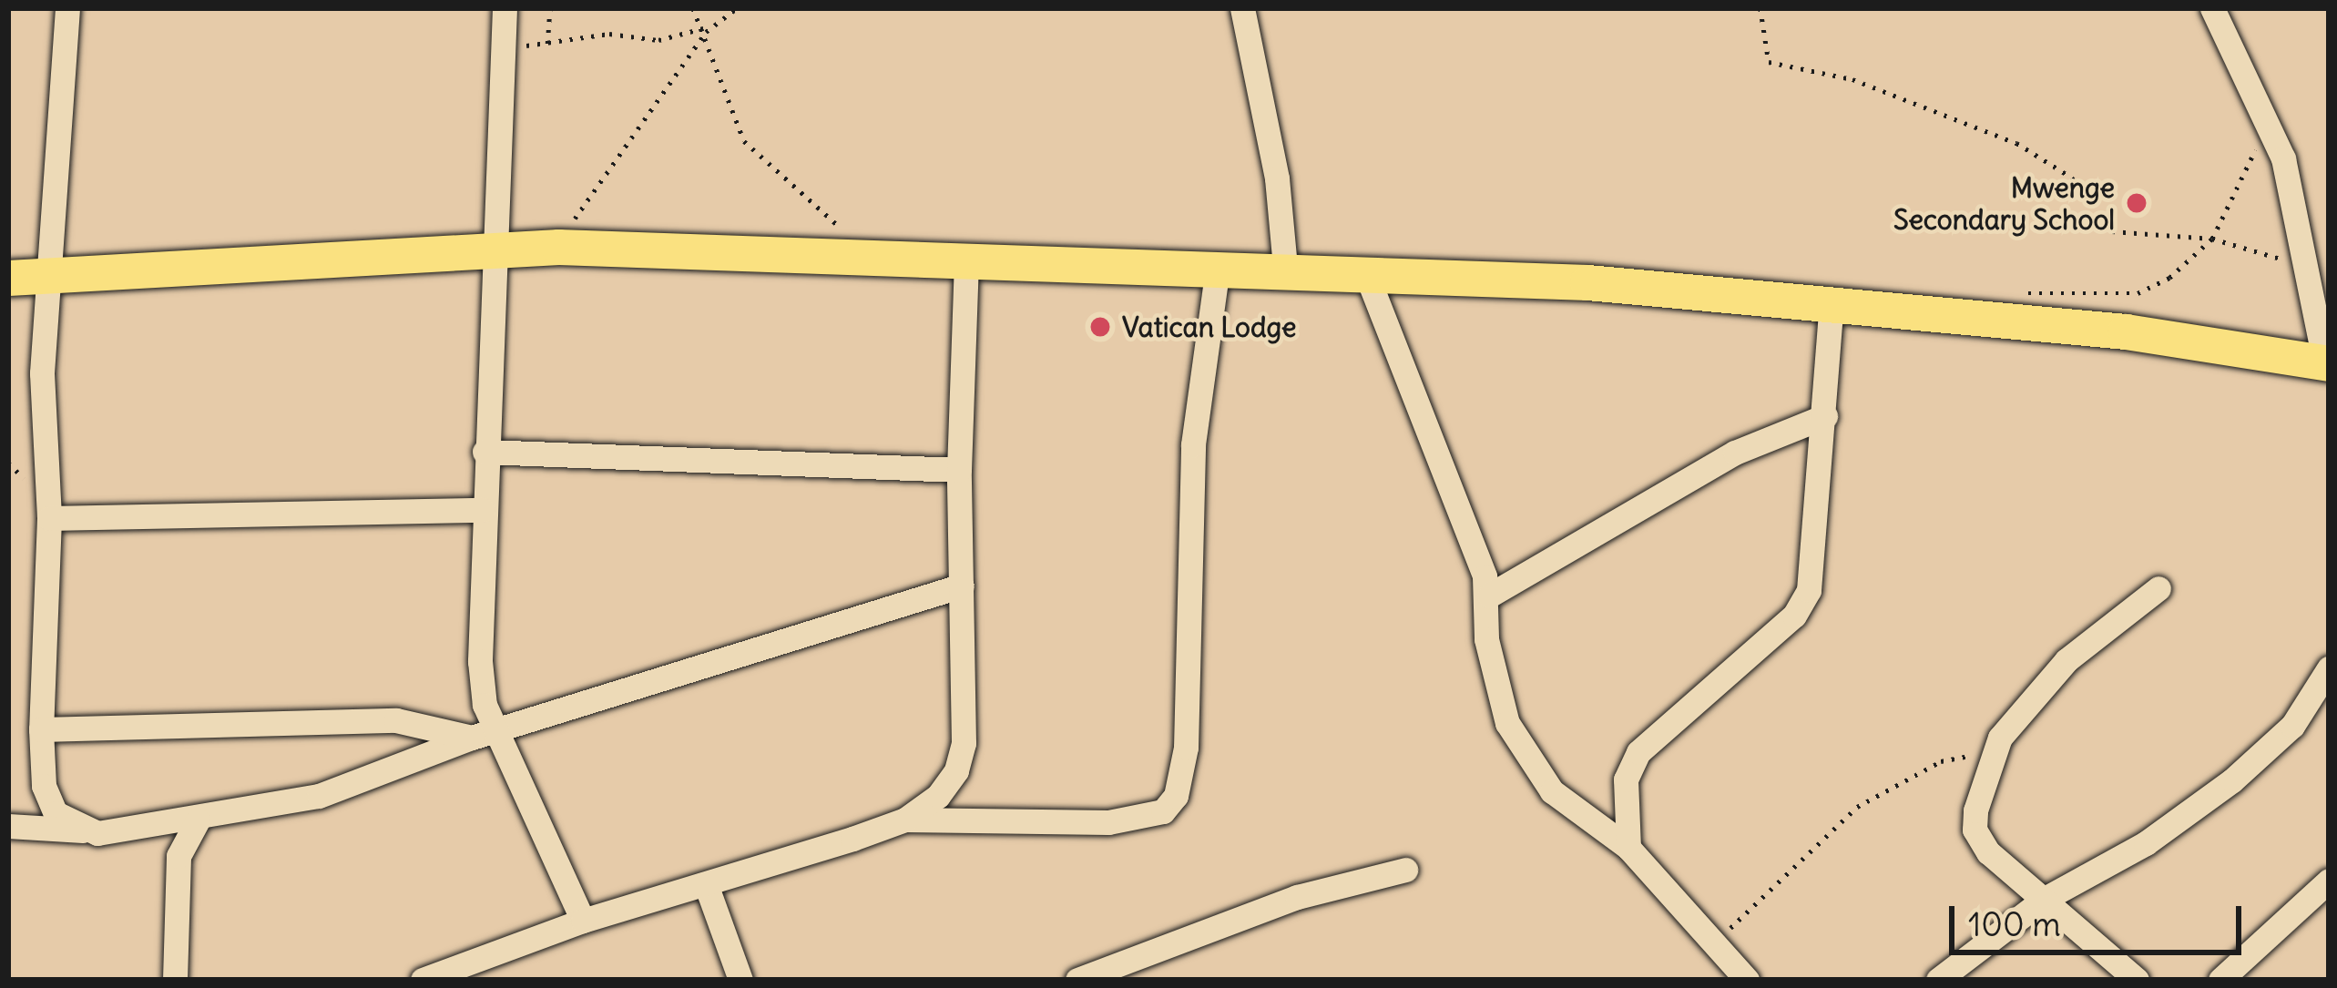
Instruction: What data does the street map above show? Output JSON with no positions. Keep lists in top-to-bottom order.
{
  "places": ["Mwenge Secondary School", "Vatican Lodge"],
  "scale_bar": "100 m"
}
